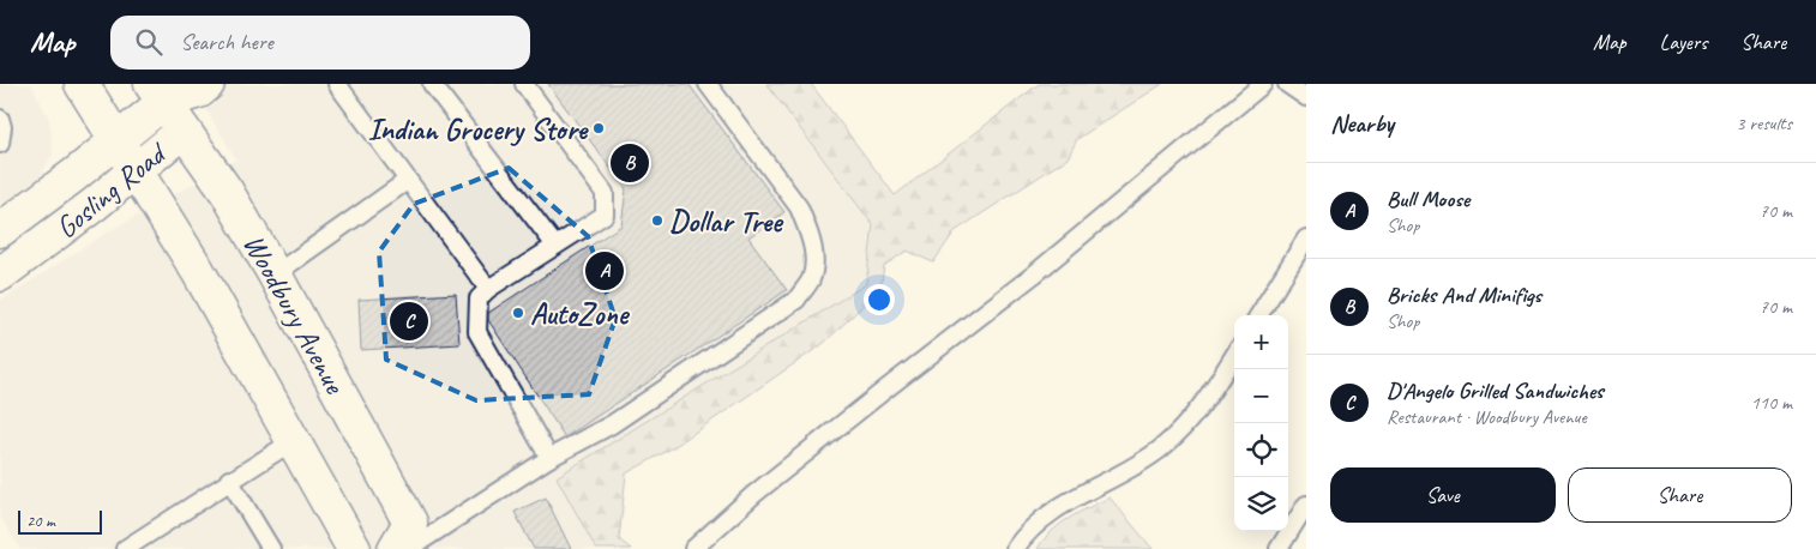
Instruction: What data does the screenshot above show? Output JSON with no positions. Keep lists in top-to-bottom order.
{
  "streets": {
    "main road": ["Gosling Road", "Woodbury Avenue"]
  },
  "crossings": [
    ["Gosling Road", "Woodbury Avenue"]
  ],
  "places": ["Indian Grocery Store", "Dollar Tree", "AutoZone"],
  "scale_bar": "20 m",
  "page": {
    "header": "Map",
    "search": "Search here",
    "nav": ["Map", "Layers", "Share"],
    "heading": ["Nearby", "3 results"],
    "pins": ["B", "A", "C"],
    "list": [
      {
        "mark": "A",
        "name": "Bull Moose",
        "note": "Shop",
        "value": "70 m"
      },
      {
        "mark": "B",
        "name": "Bricks And Minifigs",
        "note": "Shop",
        "value": "70 m"
      },
      {
        "mark": "C",
        "name": "D'Angelo Grilled Sandwiches",
        "note": "Restaurant · Woodbury Avenue",
        "value": "110 m"
      }
    ],
    "map_buttons": ["+", "−"],
    "buttons": ["Save", "Share"],
    "scale": "20 m"
  }
}
